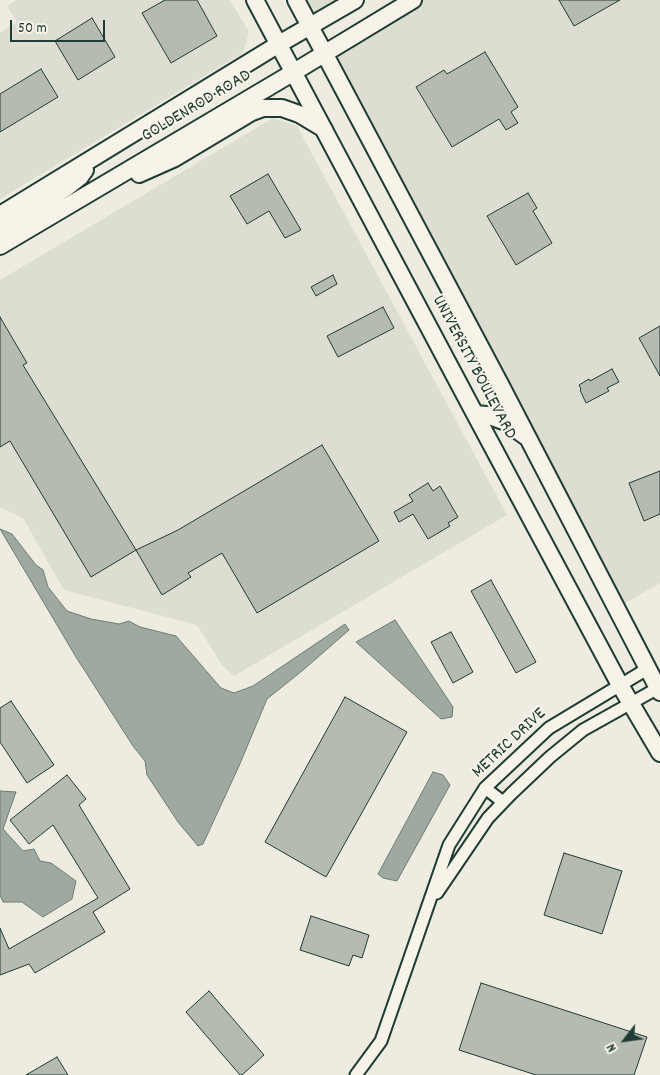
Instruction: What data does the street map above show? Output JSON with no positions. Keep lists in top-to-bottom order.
{
  "streets": {
    "street": ["GOLDENROD ROAD", "UNIVERSITY BOULEVARD", "METRIC DRIVE"]
  },
  "crossings": [
    ["GOLDENROD ROAD", "UNIVERSITY BOULEVARD"],
    ["UNIVERSITY BOULEVARD", "METRIC DRIVE"]
  ],
  "scale_bar": "50 m",
  "north": "bottom left"
}
